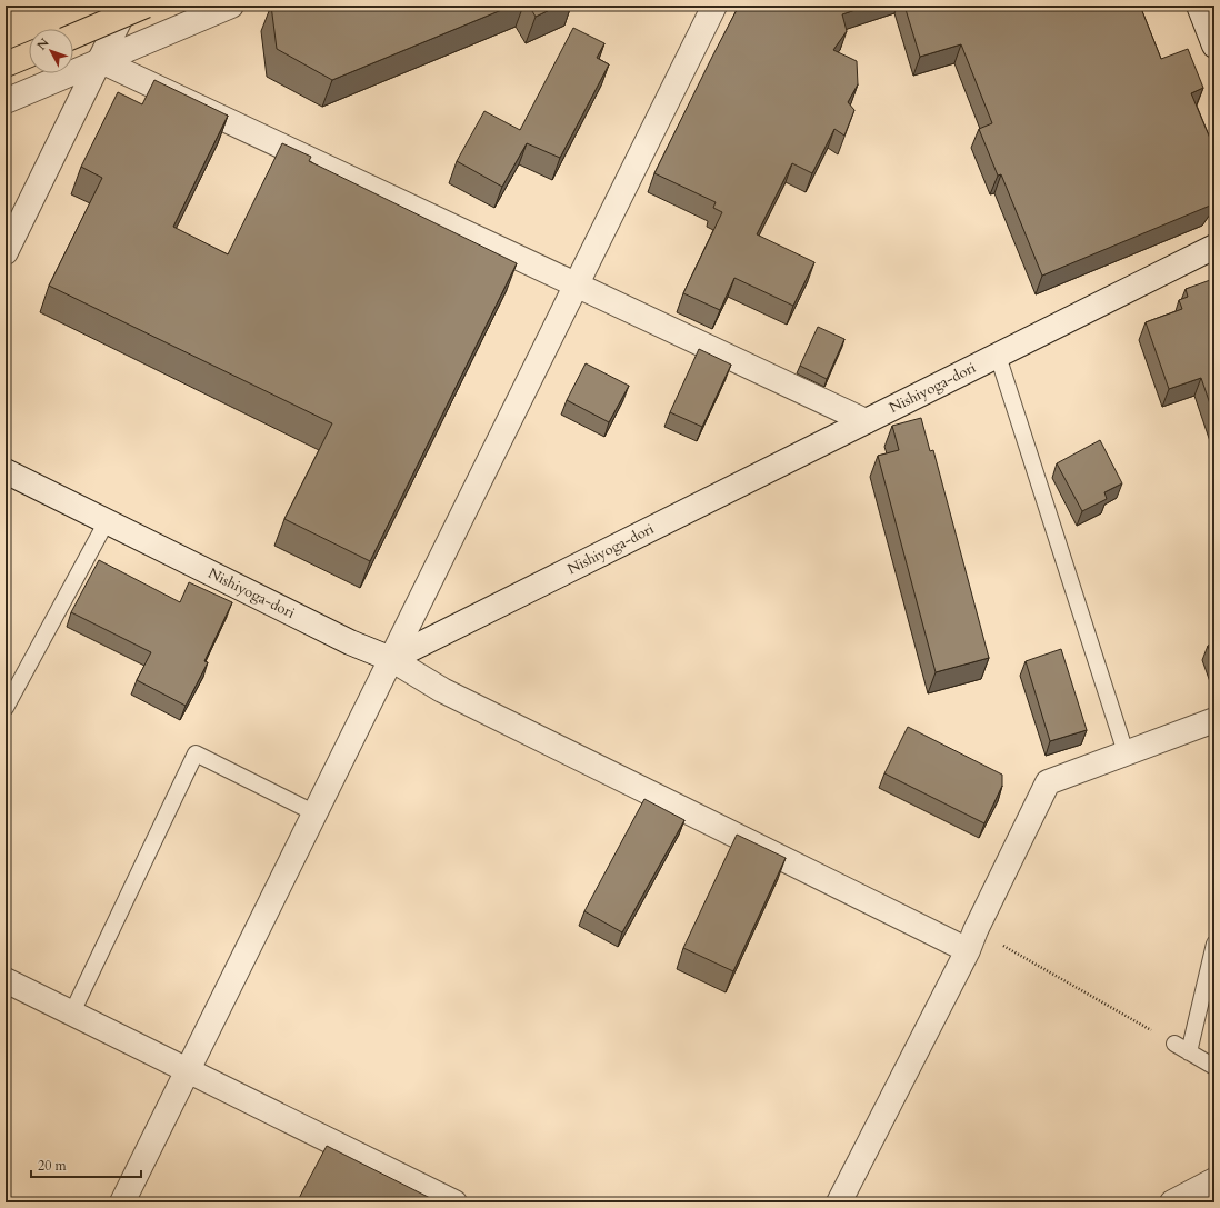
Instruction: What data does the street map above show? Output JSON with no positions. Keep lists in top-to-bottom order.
{
  "streets": {
    "street": ["Nishiyoga-dori"]
  },
  "scale_bar": "20 m",
  "north": "top left"
}
